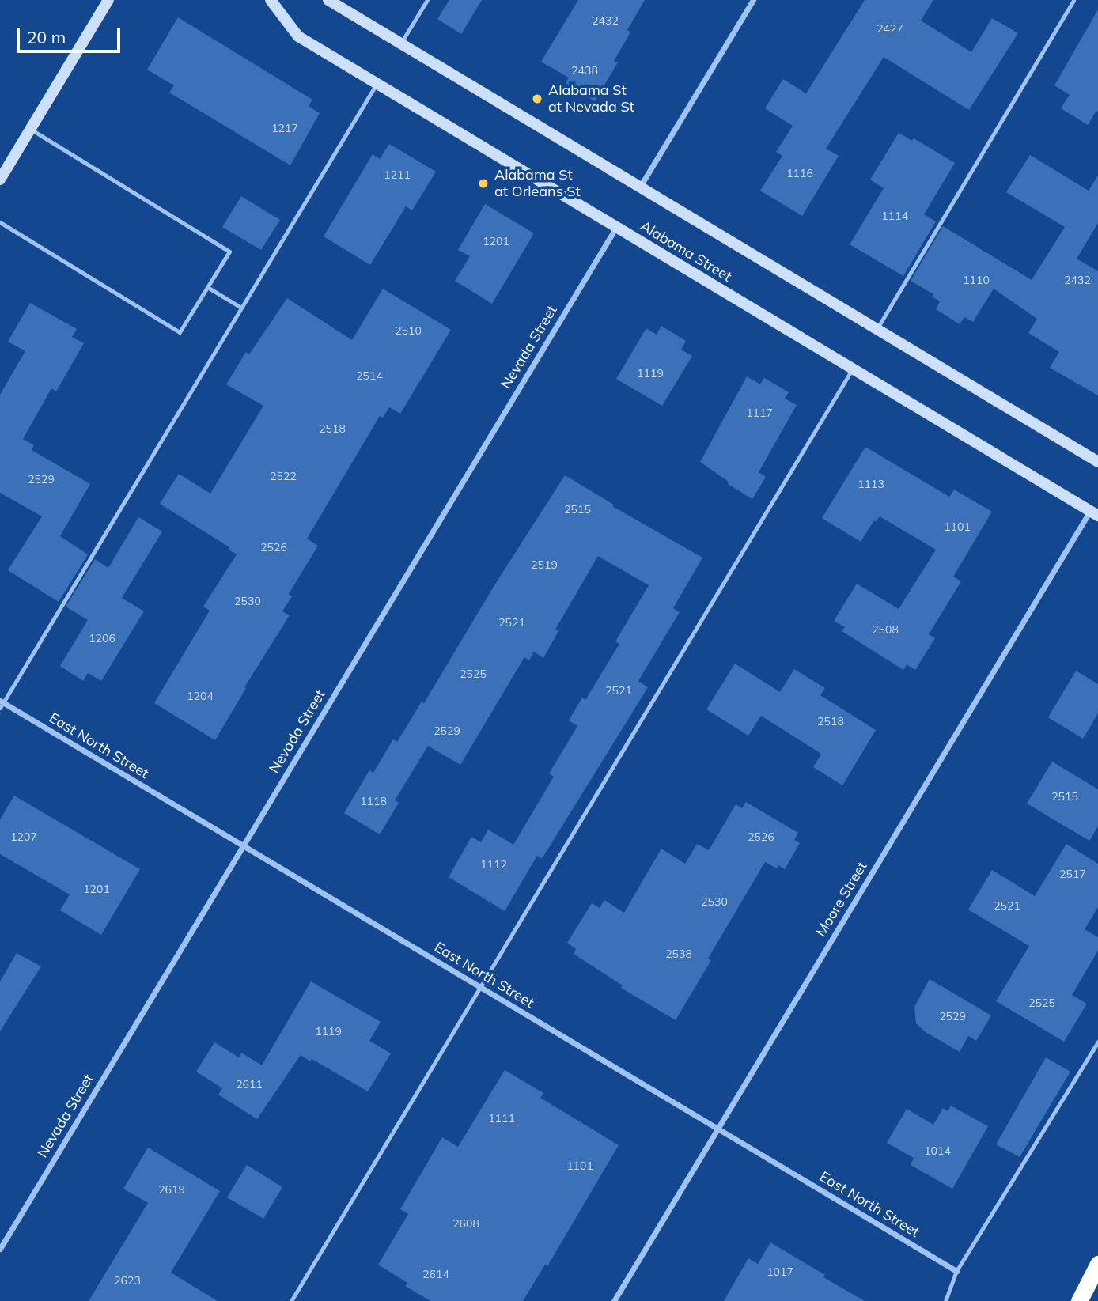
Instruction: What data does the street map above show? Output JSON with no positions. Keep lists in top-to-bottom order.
{
  "streets": {
    "main road": ["Alabama Street"],
    "street": ["Nevada Street", "East North Street", "Moore Street"]
  },
  "crossings": [
    ["Alabama Street", "Nevada Street"],
    ["Alabama Street", "Moore Street"],
    ["Nevada Street", "East North Street"],
    ["East North Street", "Moore Street"]
  ],
  "places": ["Alabama St at Nevada St", "Alabama St at Orleans St"],
  "house_numbers": [
    "2432",
    "2427",
    "2438",
    "1217",
    "1116",
    "1211",
    "1114",
    "1201",
    "1110",
    "2432",
    "2510",
    "1119",
    "2514",
    "1117",
    "2518",
    "2522",
    "2529",
    "1113",
    "2515",
    "1101",
    "2526",
    "2519",
    "2530",
    "2521",
    "2508",
    "1206",
    "2525",
    "2521",
    "1204",
    "2518",
    "2529",
    "2515",
    "1118",
    "1207",
    "2526",
    "1112",
    "2517",
    "1201",
    "2530",
    "2521",
    "2538",
    "2525",
    "2529",
    "1119",
    "2611",
    "1111",
    "1014",
    "1101",
    "2619",
    "2608",
    "1017",
    "2614",
    "2623"
  ],
  "scale_bar": "20 m"
}
